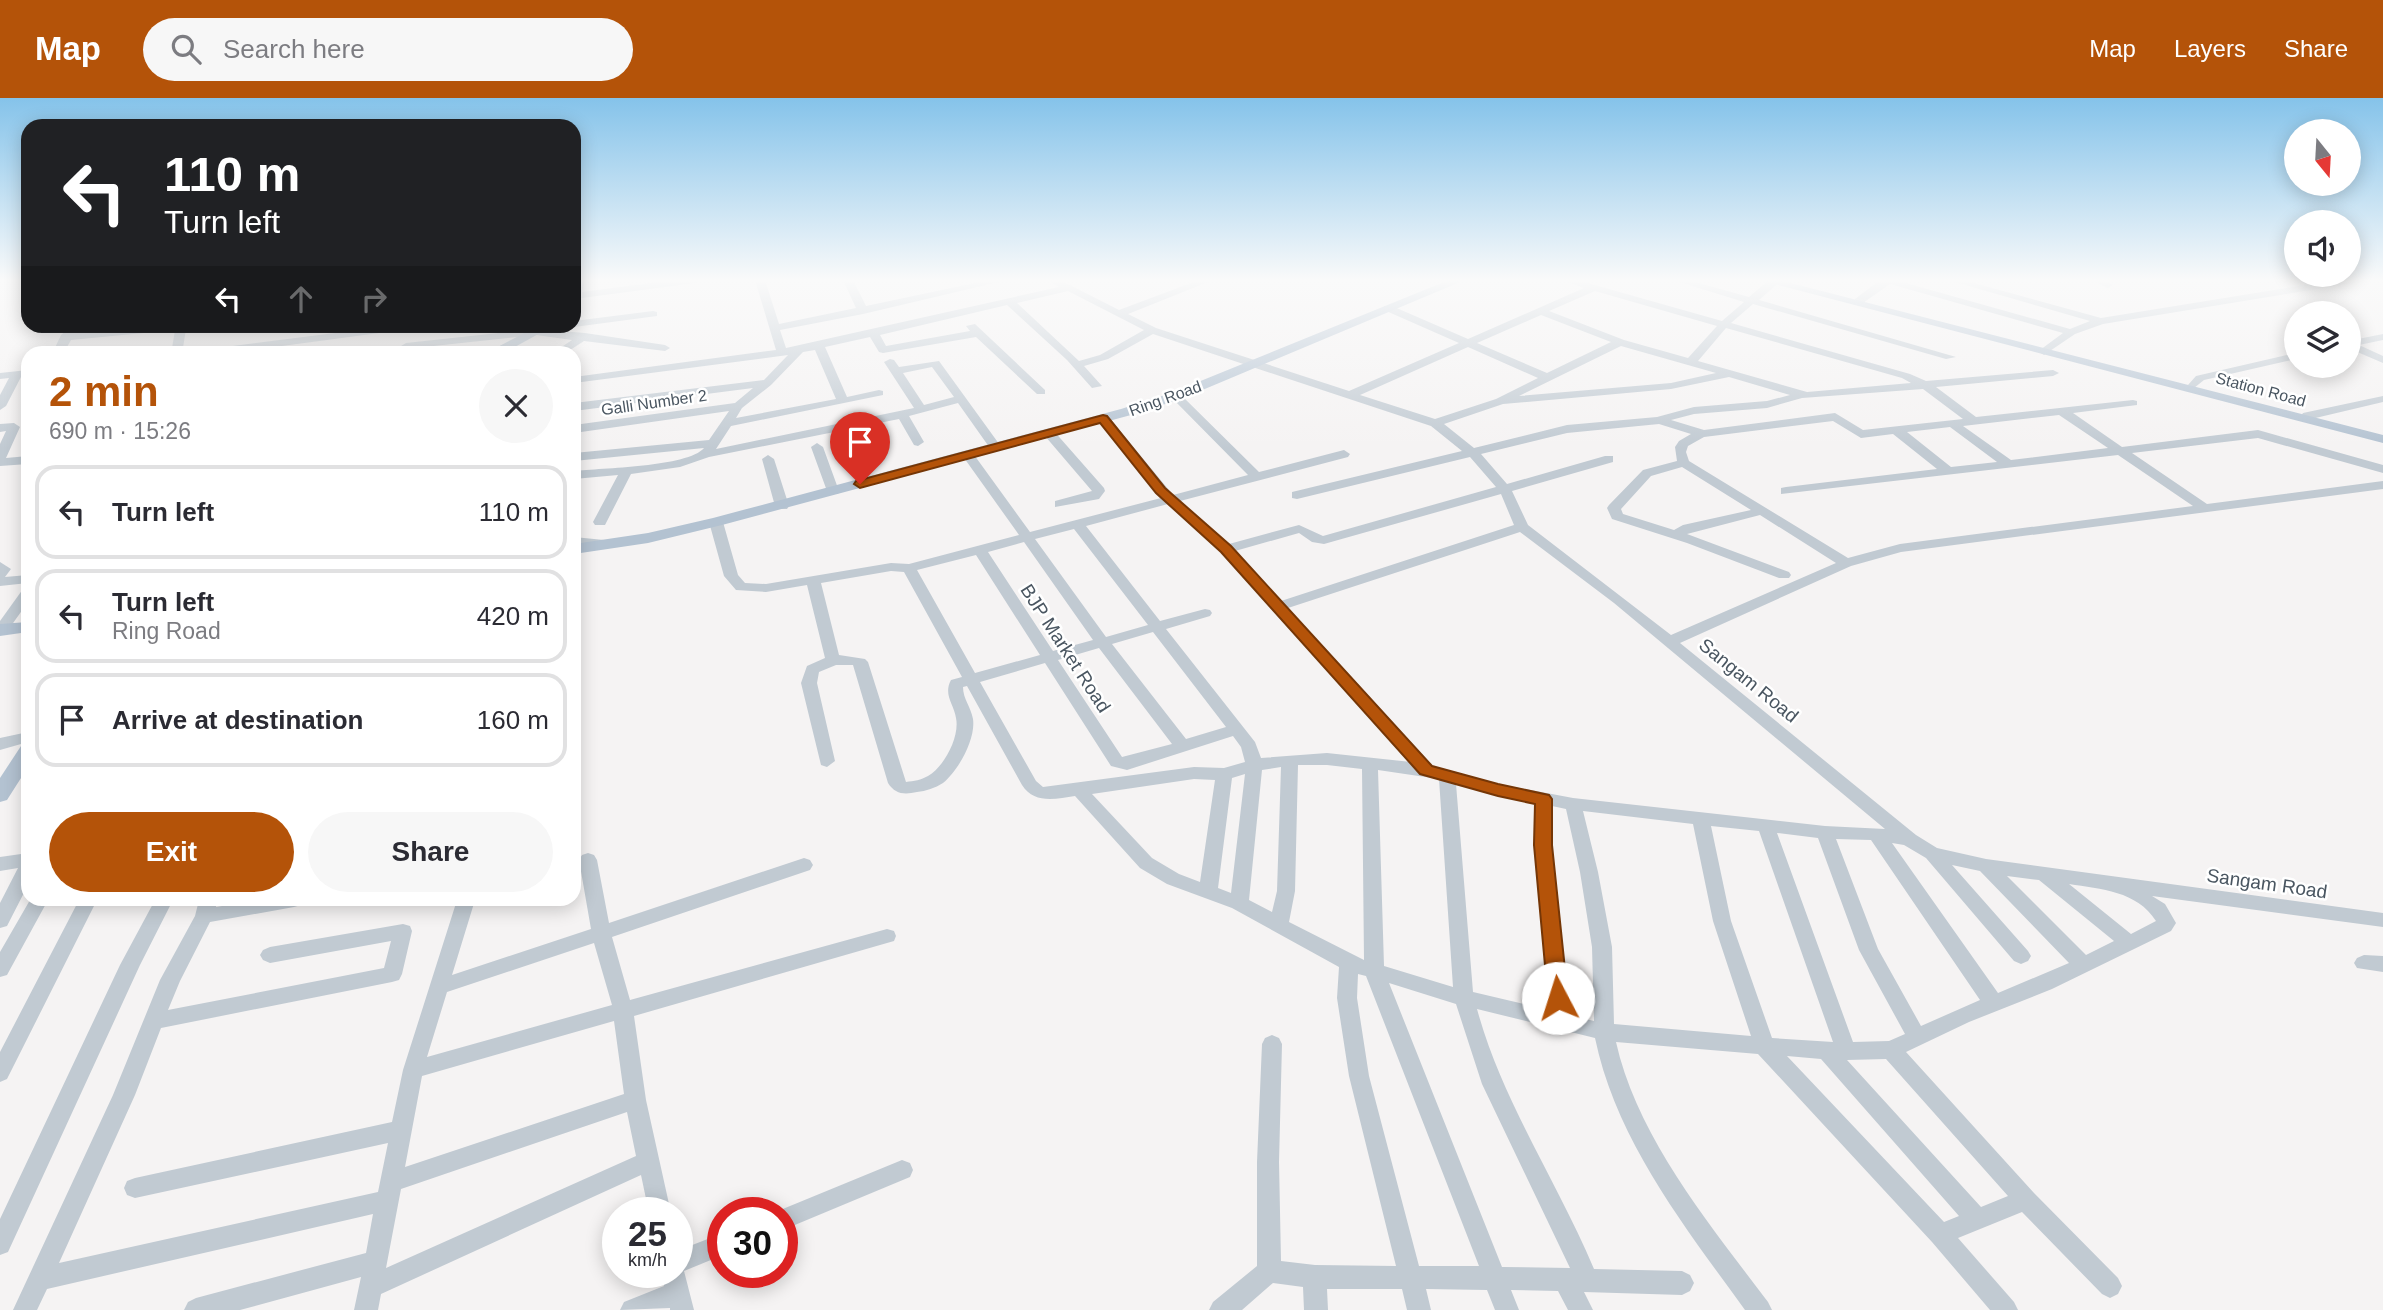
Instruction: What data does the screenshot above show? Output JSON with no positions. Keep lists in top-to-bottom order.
{
  "streets": {
    "main road": ["Station Road", "Ring Road"],
    "street": ["Galli Number 2", "BJP Market Road", "Sangam Road"]
  },
  "crossings": [
    ["Ring Road", "Sangam Road"]
  ],
  "north": "bottom",
  "page": {
    "header": "Map",
    "search": "Search here",
    "nav": ["Map", "Layers", "Share"],
    "turn": ["110 m", "Turn left"],
    "heading": ["2 min", "690 m · 15:26"],
    "list": [
      {
        "name": "Turn left",
        "value": "110 m"
      },
      {
        "name": "Turn left",
        "note": "Ring Road",
        "value": "420 m"
      },
      {
        "name": "Arrive at destination",
        "value": "160 m"
      }
    ],
    "buttons": ["Exit", "Share"],
    "speed": "25 km/h",
    "limit": "30"
  }
}
